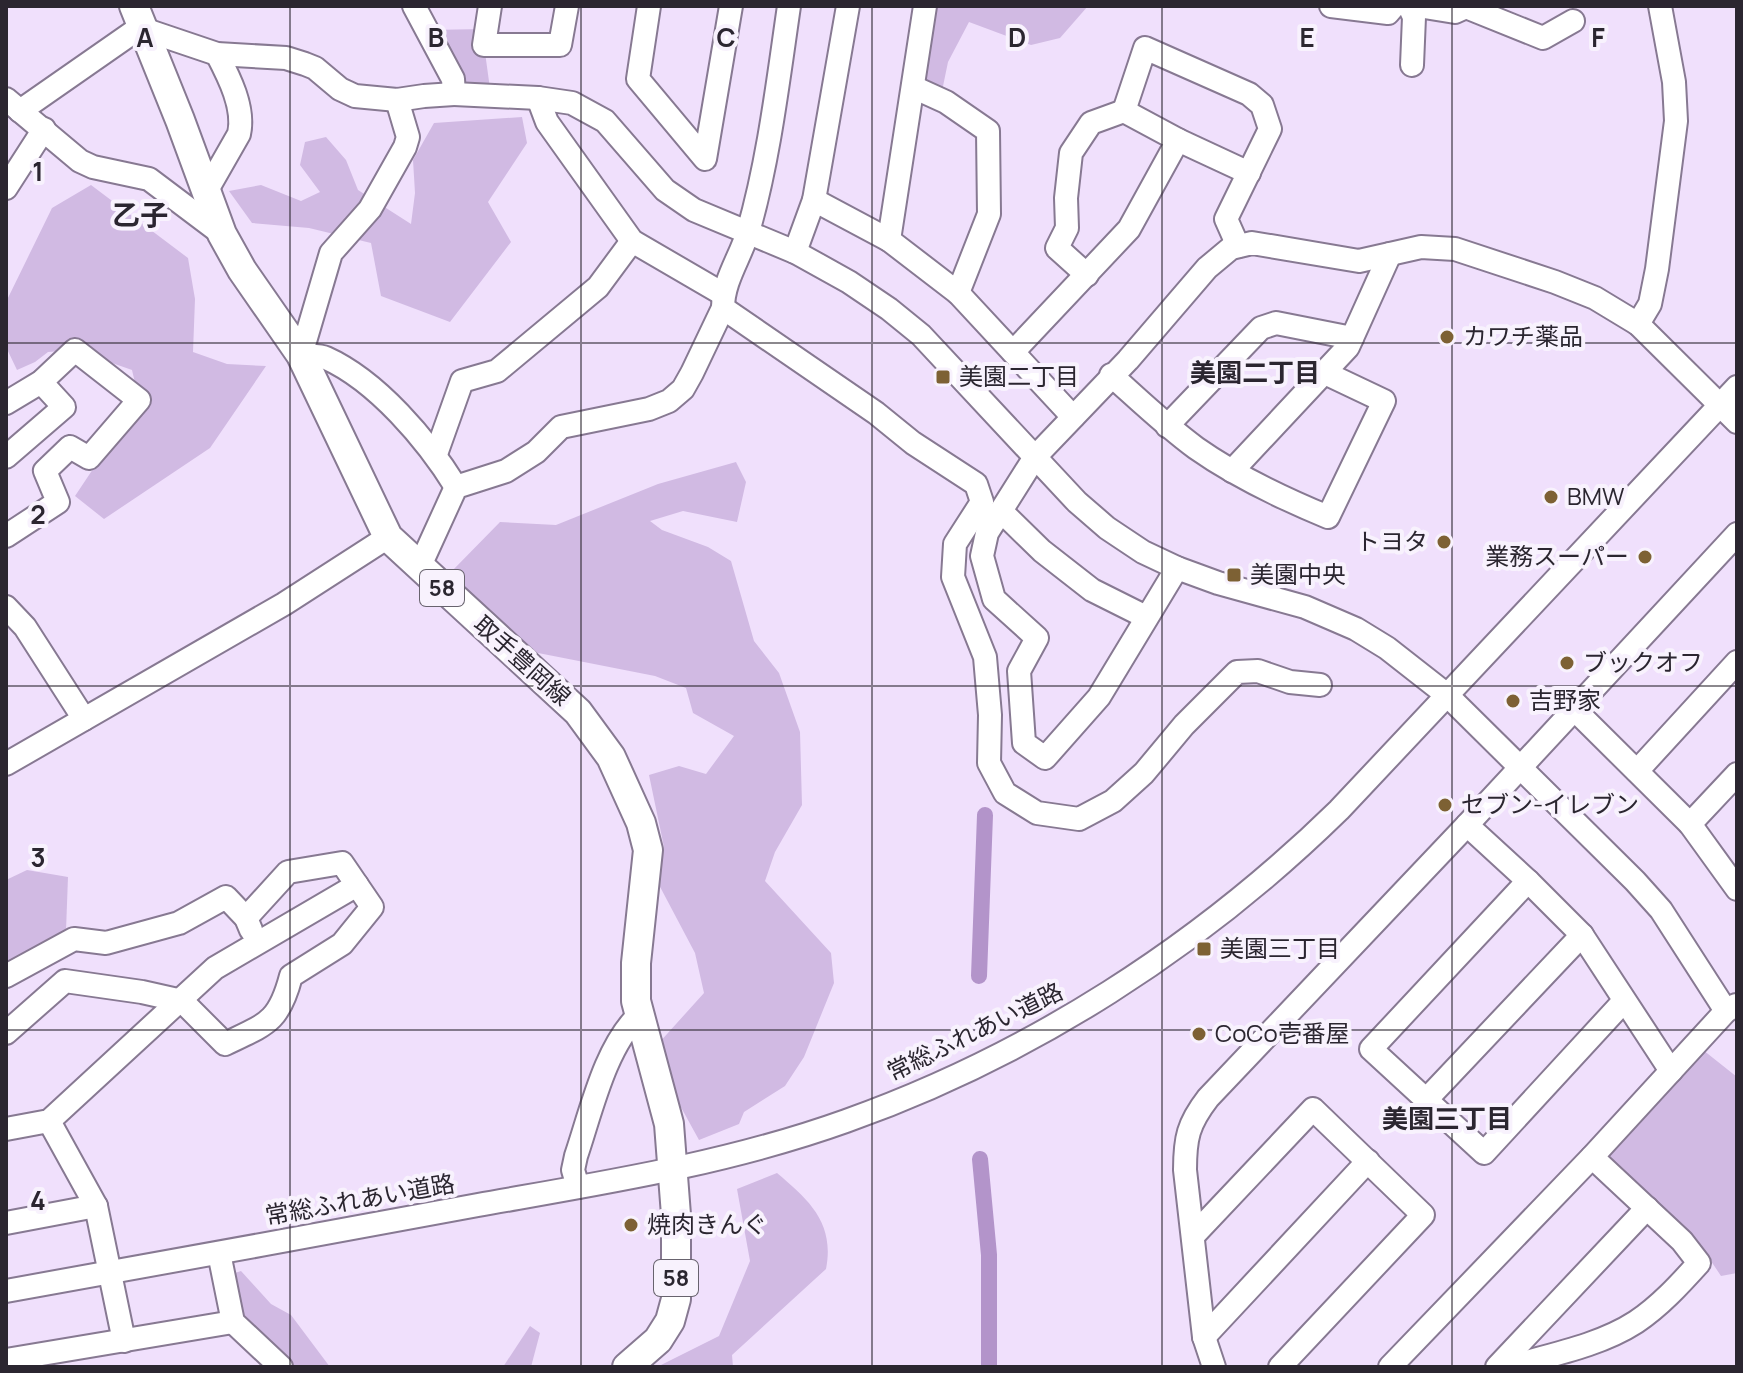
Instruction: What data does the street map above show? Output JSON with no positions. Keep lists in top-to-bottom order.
{
  "streets": {
    "main road": ["58", "取手豊岡線"],
    "street": ["常総ふれあい道路"]
  },
  "crossings": [
    ["取手豊岡線", "常総ふれあい道路"]
  ],
  "districts": ["乙子", "美園二丁目", "美園三丁目"],
  "places": {
    "other": [
      "カワチ薬品",
      "BMW",
      "トヨタ",
      "業務スーパー",
      "ブックオフ",
      "吉野家",
      "セブン-イレブン",
      "CoCo壱番屋",
      "焼肉きんぐ"
    ],
    "transit": ["美園二丁目", "美園中央", "美園三丁目"]
  },
  "grid": {
    "columns": [
      "A",
      "B",
      "C",
      "D",
      "E",
      "F"
    ],
    "rows": [
      "1",
      "2",
      "3",
      "4"
    ]
  }
}
